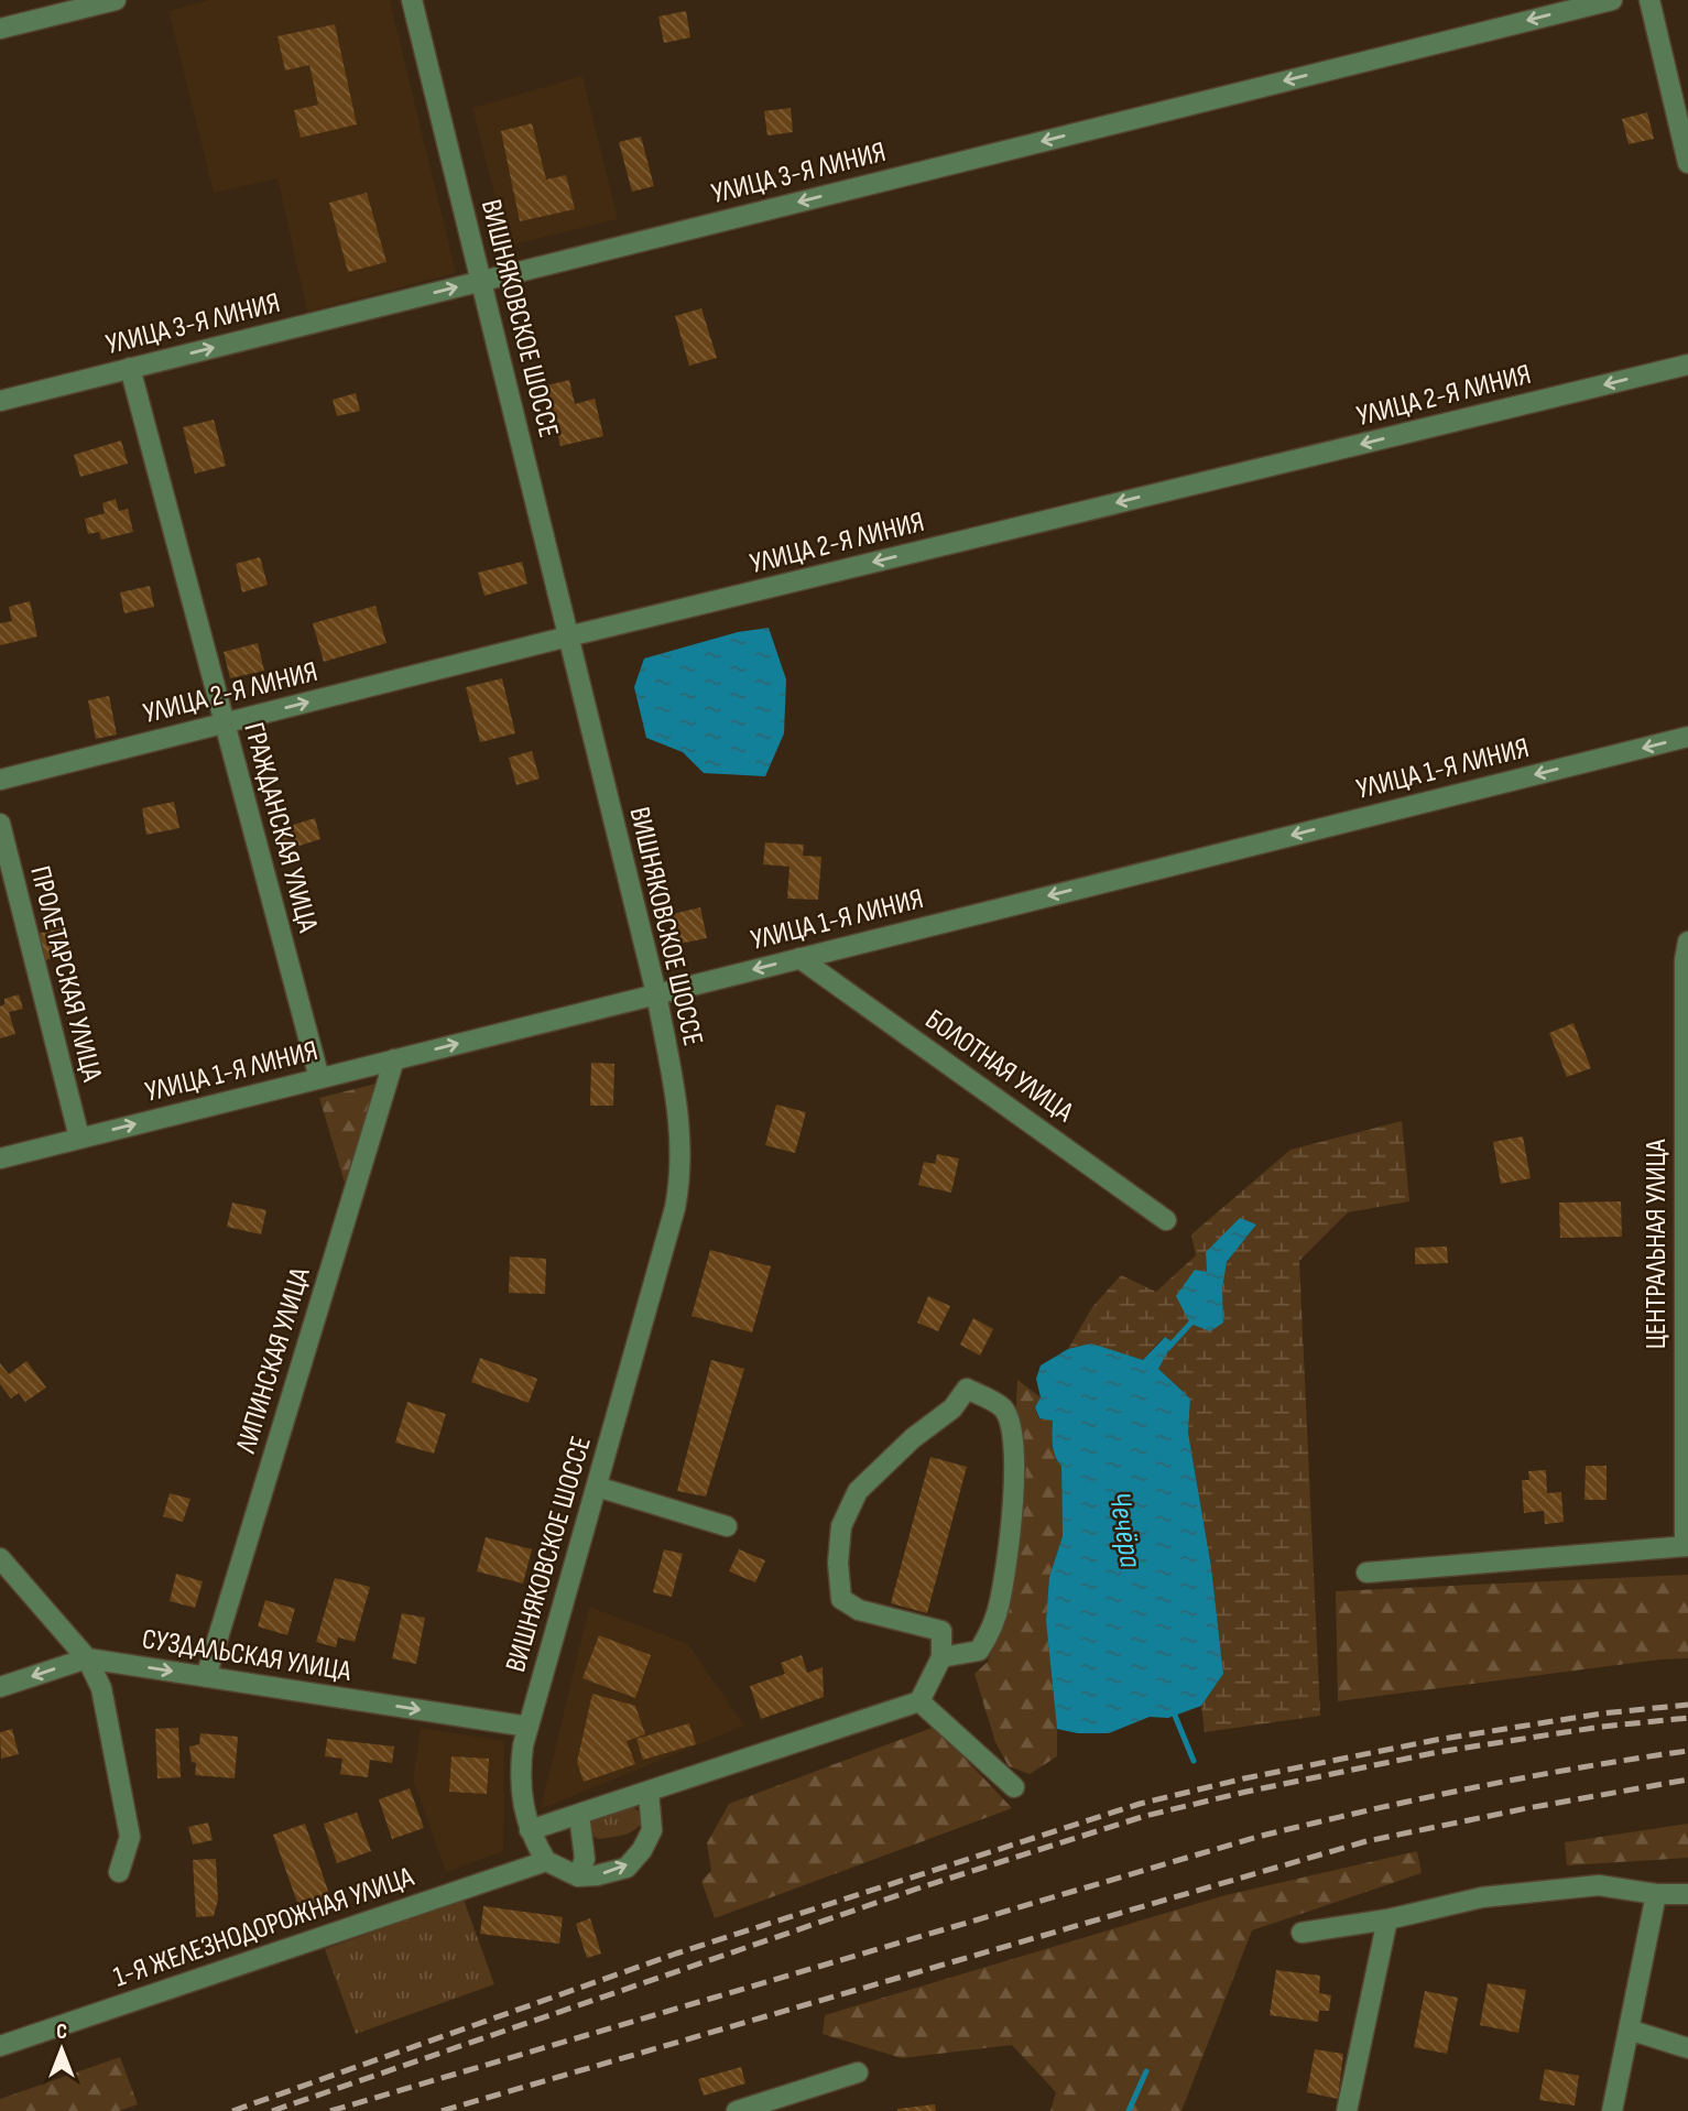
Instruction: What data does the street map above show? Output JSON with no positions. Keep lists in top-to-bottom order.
{
  "streets": {
    "street": [
      "УЛИЦА 3-Я ЛИНИЯ",
      "ВИШНЯКОВСКОЕ ШОССЕ",
      "УЛИЦА 2-Я ЛИНИЯ",
      "УЛИЦА 1-Я ЛИНИЯ",
      "ГРАЖДАНСКАЯ УЛИЦА",
      "ПРОЛЕТАРСКАЯ УЛИЦА",
      "БОЛОТНАЯ УЛИЦА",
      "ЦЕНТРАЛЬНАЯ УЛИЦА",
      "ЛИПИНСКАЯ УЛИЦА",
      "СУЗДАЛЬСКАЯ УЛИЦА",
      "1-Я ЖЕЛЕЗНОДОРОЖНАЯ УЛИЦА"
    ]
  },
  "crossings": [
    ["УЛИЦА 3-Я ЛИНИЯ", "ВИШНЯКОВСКОЕ ШОССЕ"],
    ["УЛИЦА 3-Я ЛИНИЯ", "ГРАЖДАНСКАЯ УЛИЦА"],
    ["ВИШНЯКОВСКОЕ ШОССЕ", "УЛИЦА 2-Я ЛИНИЯ"],
    ["ВИШНЯКОВСКОЕ ШОССЕ", "УЛИЦА 1-Я ЛИНИЯ"],
    ["ВИШНЯКОВСКОЕ ШОССЕ", "СУЗДАЛЬСКАЯ УЛИЦА"],
    ["ВИШНЯКОВСКОЕ ШОССЕ", "1-Я ЖЕЛЕЗНОДОРОЖНАЯ УЛИЦА"],
    ["УЛИЦА 2-Я ЛИНИЯ", "ГРАЖДАНСКАЯ УЛИЦА"],
    ["УЛИЦА 1-Я ЛИНИЯ", "ГРАЖДАНСКАЯ УЛИЦА"],
    ["УЛИЦА 1-Я ЛИНИЯ", "ПРОЛЕТАРСКАЯ УЛИЦА"],
    ["УЛИЦА 1-Я ЛИНИЯ", "БОЛОТНАЯ УЛИЦА"],
    ["УЛИЦА 1-Я ЛИНИЯ", "ЛИПИНСКАЯ УЛИЦА"],
    ["ЛИПИНСКАЯ УЛИЦА", "СУЗДАЛЬСКАЯ УЛИЦА"]
  ],
  "one_way": ["СУЗДАЛЬСКАЯ УЛИЦА"],
  "water": ["Чечёра"],
  "north": "top"
}
